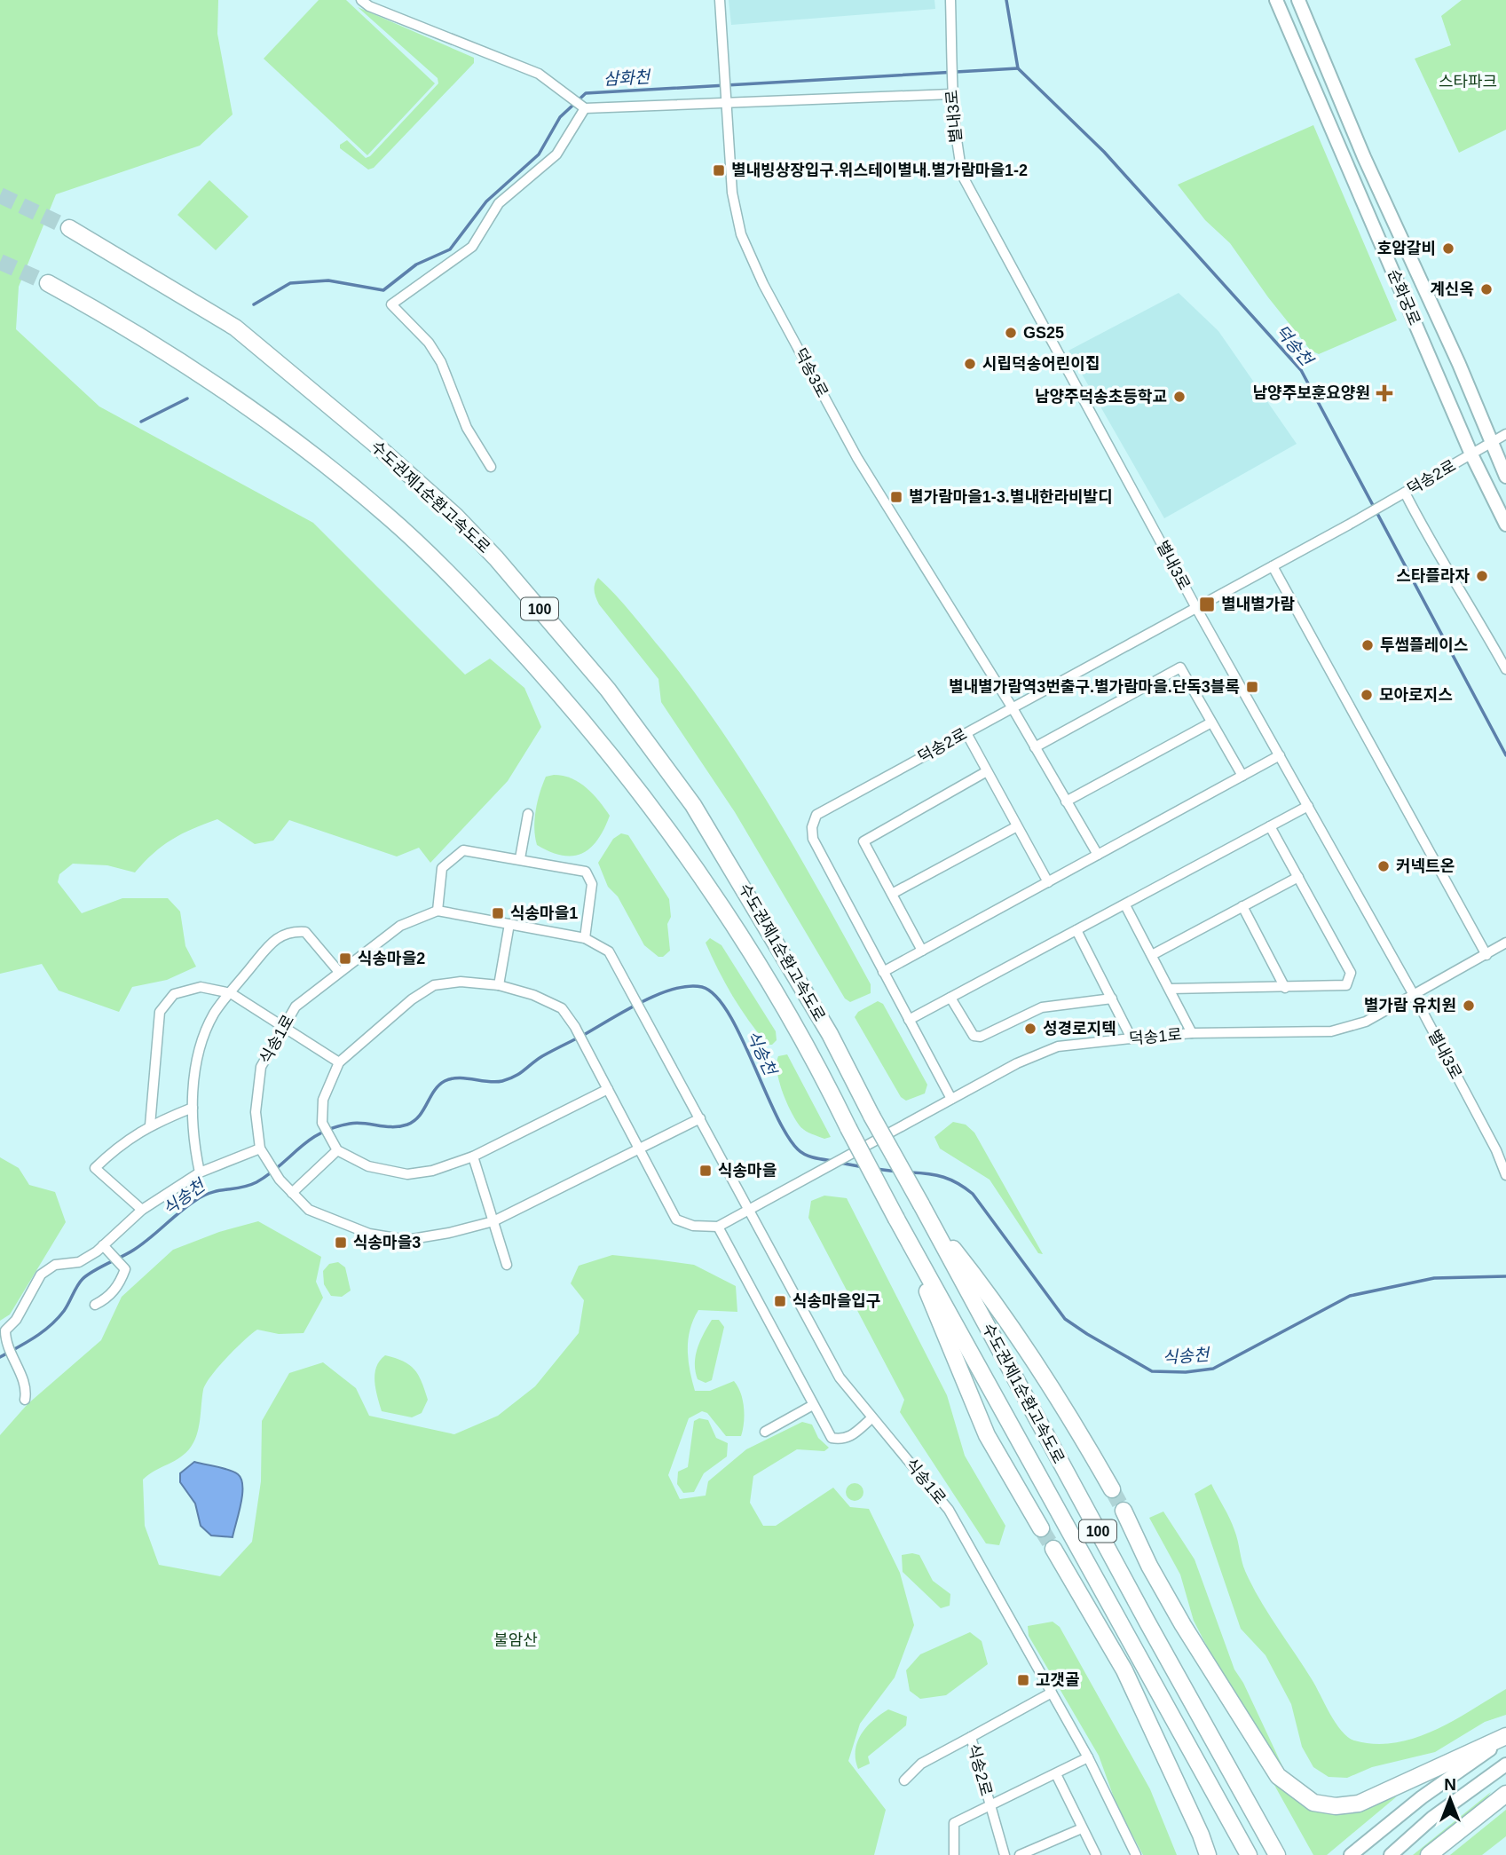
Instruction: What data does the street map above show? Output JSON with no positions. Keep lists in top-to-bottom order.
{
  "streets": {
    "highway": ["수도권제1순환고속도로", "100"],
    "street": [
      "별내3로",
      "순화궁로",
      "덕송3로",
      "덕송2로",
      "덕송1로",
      "식송1로",
      "식송2로"
    ]
  },
  "crossings": [
    ["별내3로", "덕송2로"],
    ["별내3로", "덕송1로"],
    ["순화궁로", "덕송2로"],
    ["덕송3로", "덕송2로"],
    ["덕송2로", "덕송1로"],
    ["덕송1로", "식송1로"],
    ["식송1로", "식송2로"]
  ],
  "water": ["삼화천", "덕송천", "식송천"],
  "parks": ["스타파크", "불암산"],
  "places": {
    "transit": [
      "별내빙상장입구.위스테이별내.별가람마을1-2",
      "별가람마을1-3.별내한라비발디",
      "별내별가람",
      "별내별가람역3번출구.별가람마을.단독3블록",
      "식송마을1",
      "식송마을2",
      "식송마을",
      "식송마을3",
      "식송마을입구",
      "고갯골"
    ],
    "other": [
      "호암갈비",
      "계신옥",
      "GS25",
      "시립덕송어린이집",
      "남양주덕송초등학교",
      "스타플라자",
      "투썸플레이스",
      "모아로지스",
      "커넥트온",
      "별가람 유치원",
      "성경로지텍"
    ],
    "health": ["남양주보훈요양원"]
  },
  "north": "top"
}
